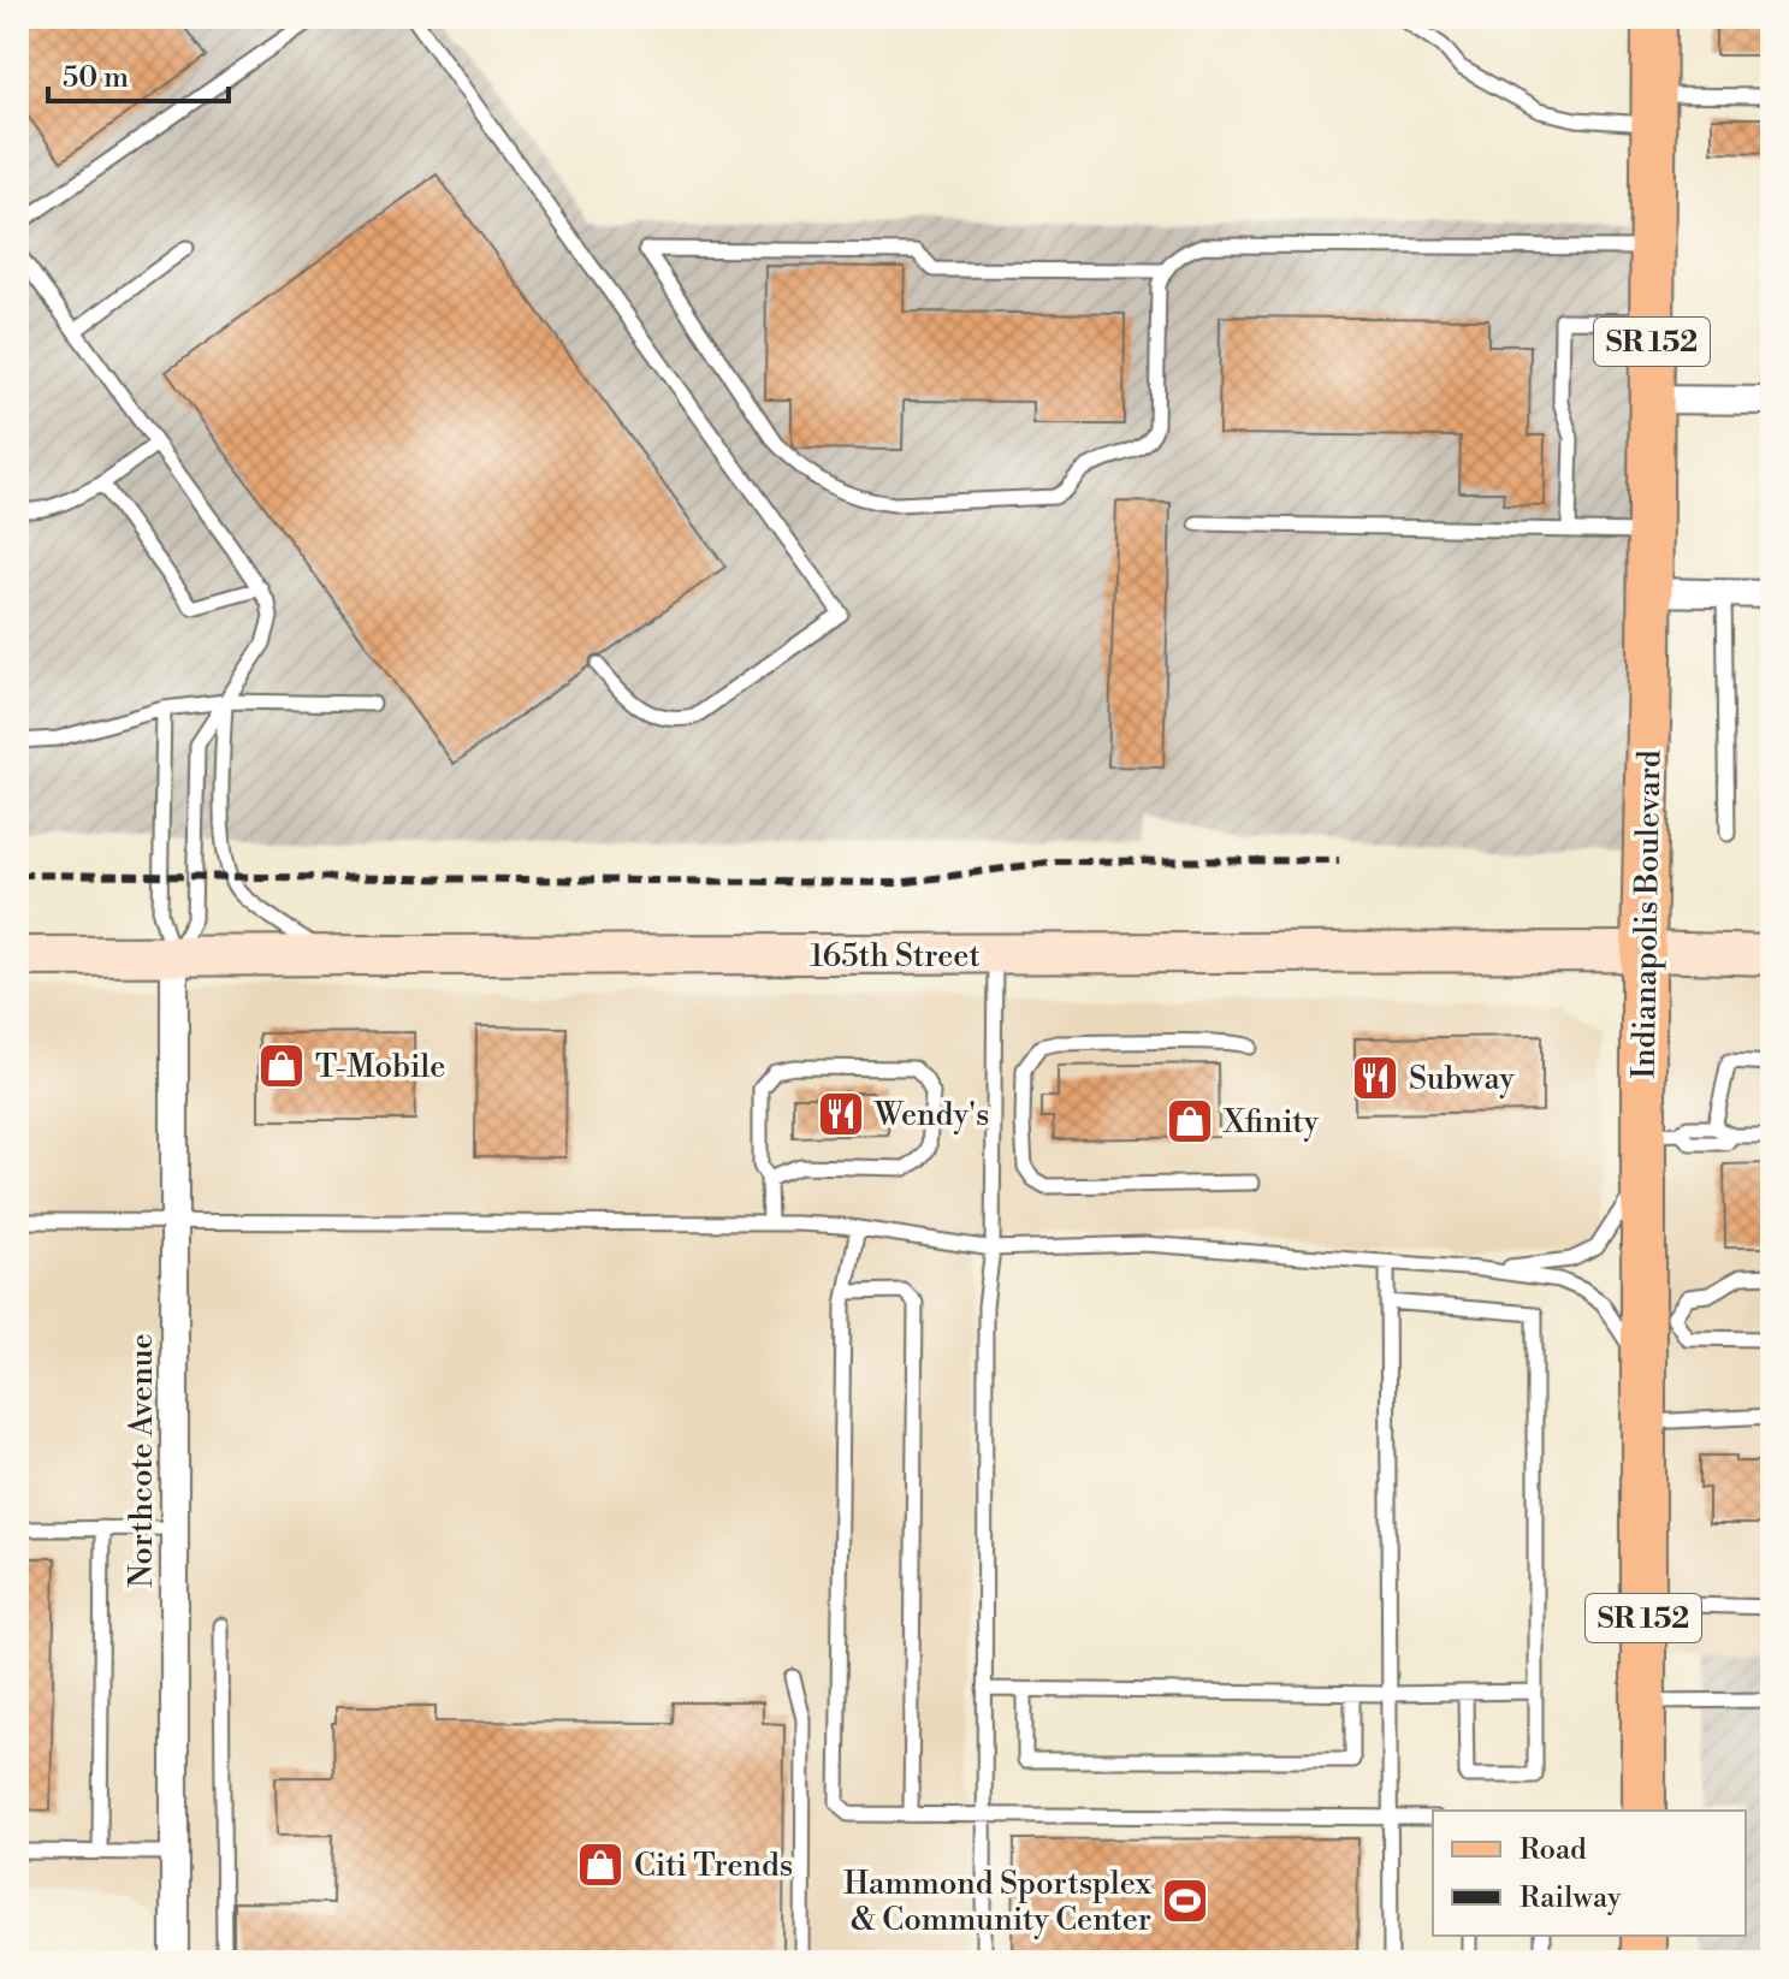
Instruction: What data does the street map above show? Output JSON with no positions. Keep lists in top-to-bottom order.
{
  "streets": {
    "main road": ["SR 152", "Indianapolis Boulevard", "165th Street"],
    "street": ["Northcote Avenue"]
  },
  "crossings": [
    ["Indianapolis Boulevard", "165th Street"],
    ["165th Street", "Northcote Avenue"]
  ],
  "places": {
    "shop": ["T-Mobile", "Xfinity", "Citi Trends"],
    "restaurant": ["Subway", "Wendy's"],
    "sports": ["Hammond Sportsplex & Community Center"]
  },
  "legend": ["Road", "Railway"],
  "scale_bar": "50 m"
}
